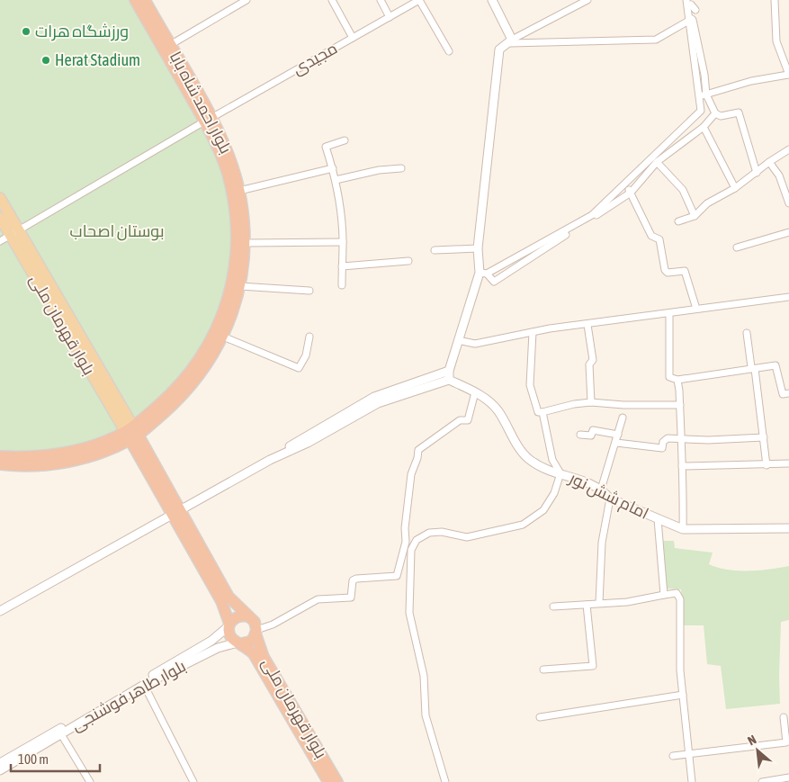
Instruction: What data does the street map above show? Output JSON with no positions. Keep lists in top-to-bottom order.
{
  "streets": {
    "highway": ["بلوار احمد شاه بابا", "بلوار قهرمان ملی"],
    "street": ["مجیدی", "امام شش نور", "بلوار طاهر فوشنجی"]
  },
  "crossings": [
    ["مجیدی", "بلوار احمد شاه بابا"],
    ["مجیدی", "بلوار قهرمان ملی"],
    ["بلوار احمد شاه بابا", "بلوار قهرمان ملی"],
    ["بلوار قهرمان ملی", "بلوار طاهر فوشنجی"]
  ],
  "parks": ["بوستان اصحاب"],
  "places": ["ورزشگاه هرات", "Herat Stadium"],
  "scale_bar": "100 m",
  "north": "top left"
}
